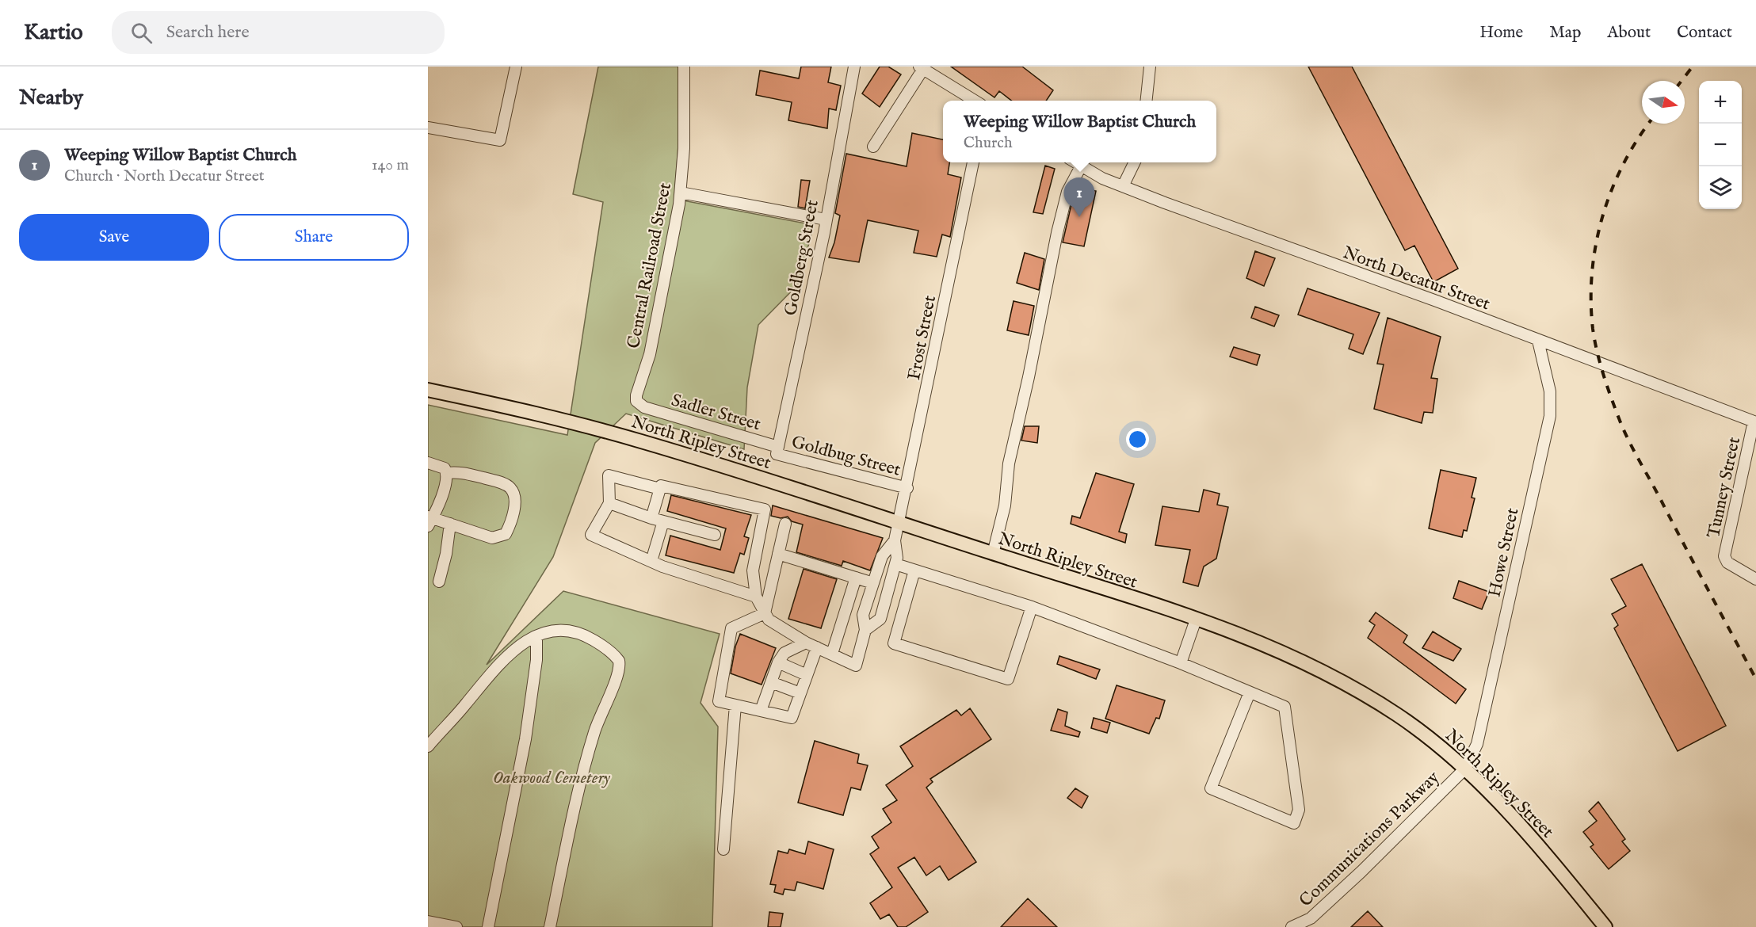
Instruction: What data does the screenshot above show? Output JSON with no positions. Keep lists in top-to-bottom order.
{
  "streets": {
    "main road": ["North Ripley Street"],
    "street": [
      "Goldberg Street",
      "Central Railroad Street",
      "North Decatur Street",
      "Frost Street",
      "Sadler Street",
      "Goldbug Street",
      "Tunney Street",
      "Howe Street",
      "Communications Parkway"
    ]
  },
  "crossings": [
    ["Goldberg Street", "Sadler Street"],
    ["Goldberg Street", "Goldbug Street"],
    ["Central Railroad Street", "Sadler Street"],
    ["North Decatur Street", "Tunney Street"],
    ["North Decatur Street", "Howe Street"],
    ["Frost Street", "North Ripley Street"],
    ["Frost Street", "Goldbug Street"],
    ["Sadler Street", "Goldbug Street"],
    ["North Ripley Street", "Howe Street"],
    ["North Ripley Street", "Communications Parkway"],
    ["Howe Street", "Communications Parkway"]
  ],
  "parks": ["Oakwood Cemetery"],
  "north": "right",
  "page": {
    "header": "Kartio",
    "search": "Search here",
    "nav": [
      "Home",
      "Map",
      "About",
      "Contact"
    ],
    "heading": "Nearby",
    "map_buttons": ["+", "−"],
    "popup": ["Weeping Willow Baptist Church", "Church"],
    "list": [
      {
        "mark": "1",
        "name": "Weeping Willow Baptist Church",
        "note": "Church · North Decatur Street",
        "value": "140 m"
      }
    ],
    "pins": "1",
    "buttons": ["Save", "Share"]
  }
}
